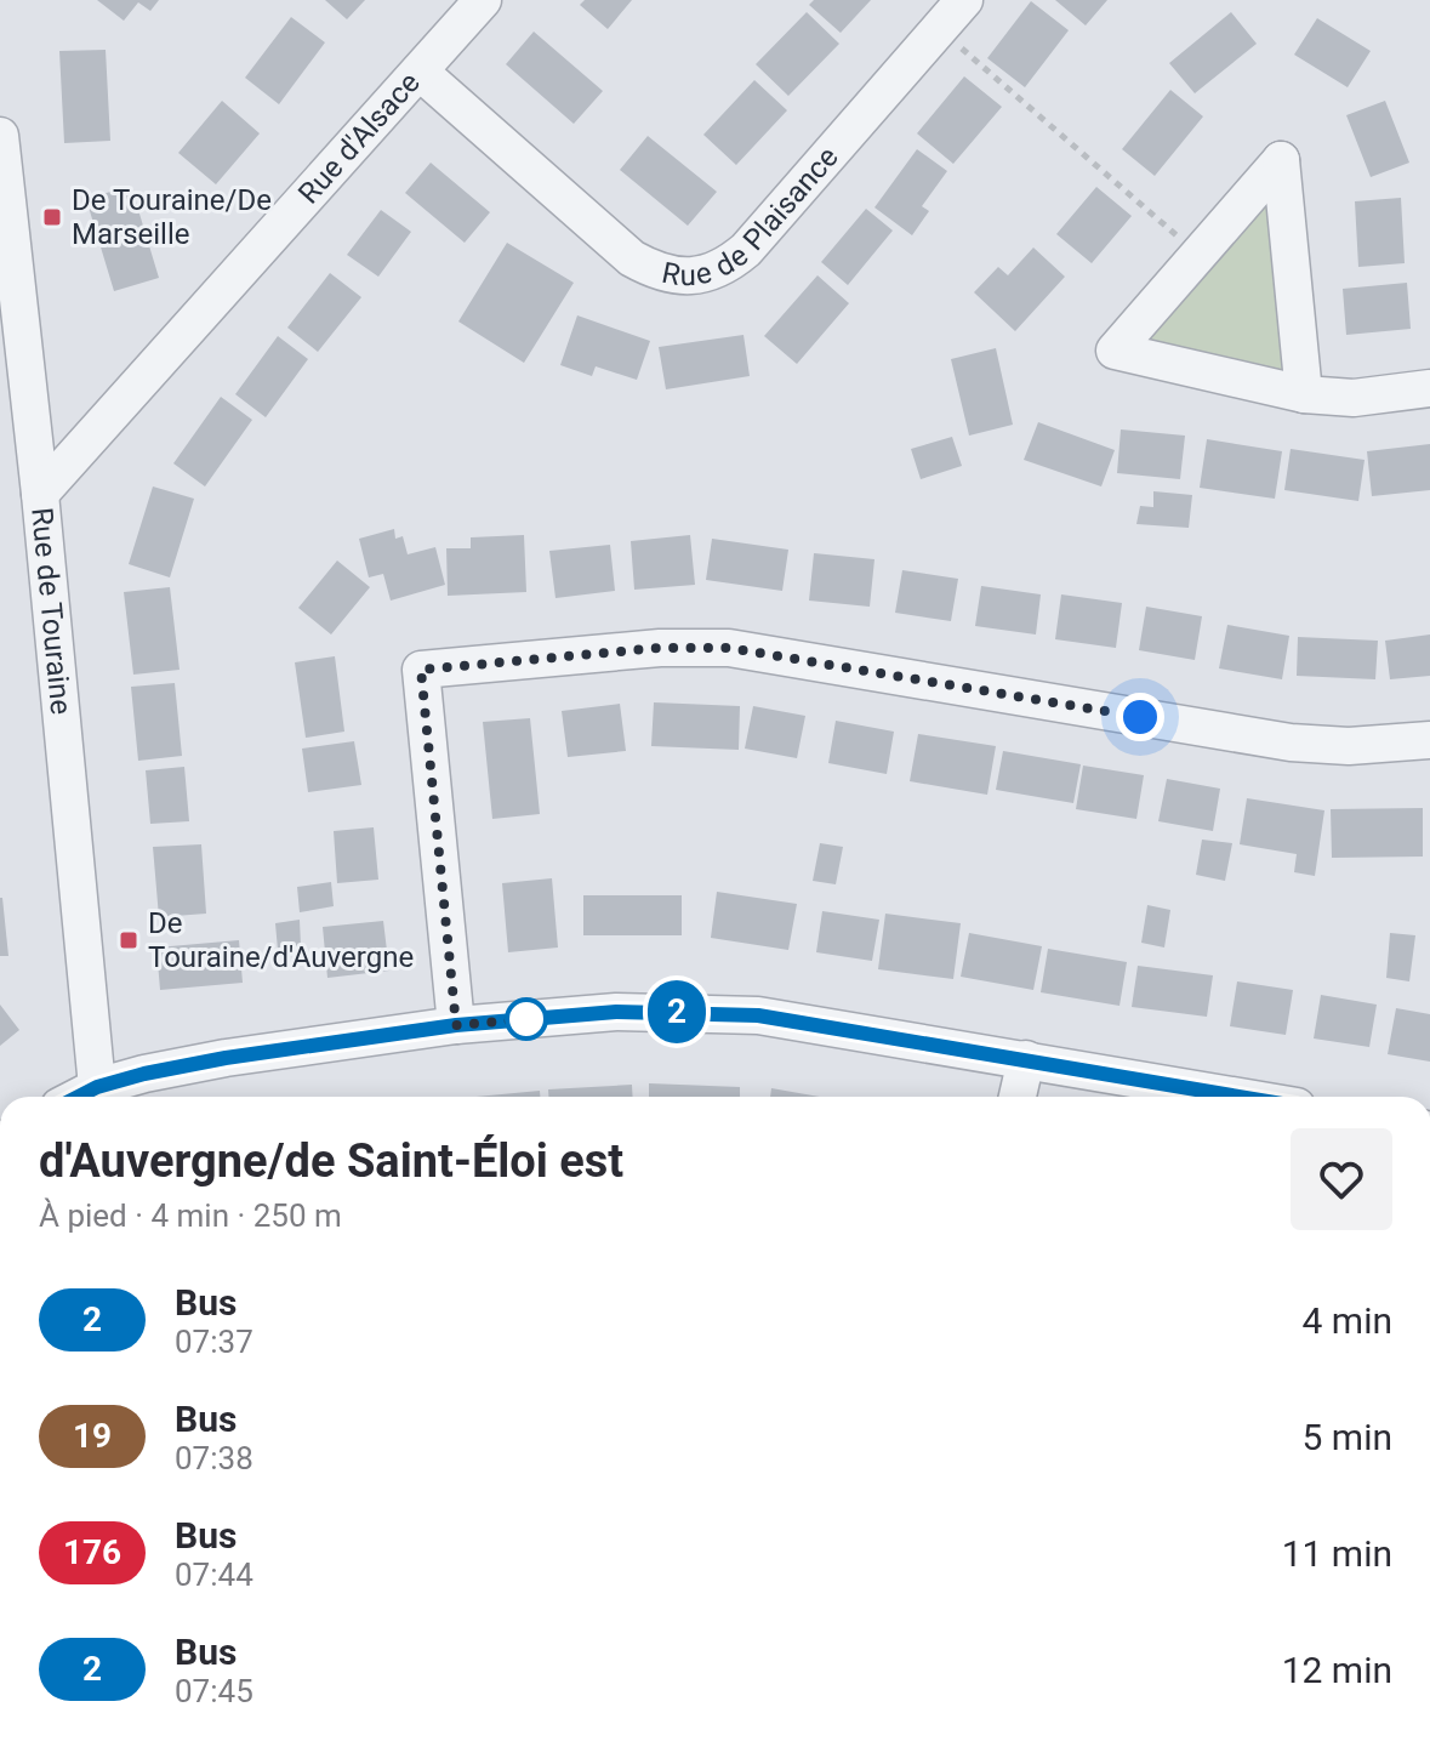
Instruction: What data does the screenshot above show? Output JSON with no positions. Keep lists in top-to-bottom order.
{
  "streets": {
    "street": ["Rue d'Alsace", "Rue de Plaisance", "Rue de Touraine"]
  },
  "crossings": [
    ["Rue d'Alsace", "Rue de Plaisance"],
    ["Rue d'Alsace", "Rue de Touraine"]
  ],
  "places": {
    "transit": ["De Touraine/De Marseille", "De Touraine/d'Auvergne"]
  },
  "lines": ["bus line 2"],
  "page": {
    "on_map": "2",
    "heading": ["d'Auvergne/de Saint-Éloi est", "À pied · 4 min · 250 m"],
    "list": [
      {
        "mark": "2",
        "name": "Bus",
        "note": "07:37",
        "value": "4 min"
      },
      {
        "mark": "19",
        "name": "Bus",
        "note": "07:38",
        "value": "5 min"
      },
      {
        "mark": "176",
        "name": "Bus",
        "note": "07:44",
        "value": "11 min"
      },
      {
        "mark": "2",
        "name": "Bus",
        "note": "07:45",
        "value": "12 min"
      }
    ]
  }
}
